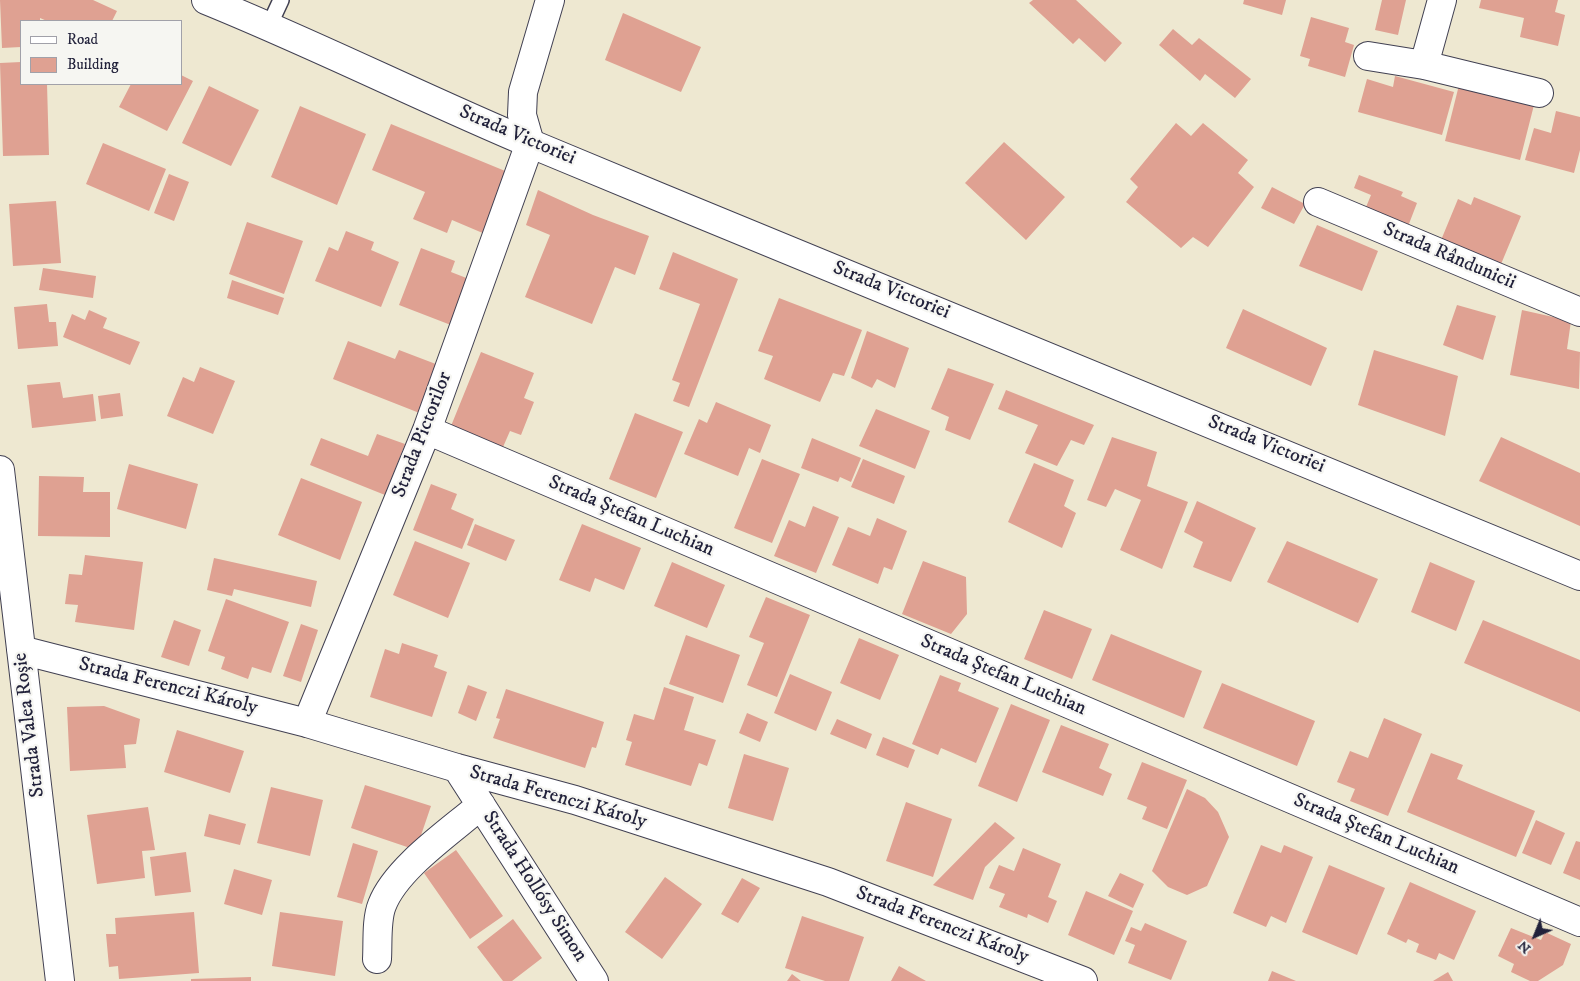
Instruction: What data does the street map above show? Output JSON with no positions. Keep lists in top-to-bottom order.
{
  "streets": {
    "street": [
      "Strada Victoriei",
      "Strada Rândunicii",
      "Strada Pictorilor",
      "Strada Ștefan Luchian",
      "Strada Ferenczi Károly",
      "Strada Valea Roșie",
      "Strada Hollósy Simon"
    ]
  },
  "crossings": [
    ["Strada Victoriei", "Strada Pictorilor"],
    ["Strada Pictorilor", "Strada Ștefan Luchian"],
    ["Strada Pictorilor", "Strada Ferenczi Károly"],
    ["Strada Ferenczi Károly", "Strada Valea Roșie"],
    ["Strada Ferenczi Károly", "Strada Hollósy Simon"]
  ],
  "legend": ["Road", "Building"],
  "north": "bottom left"
}
